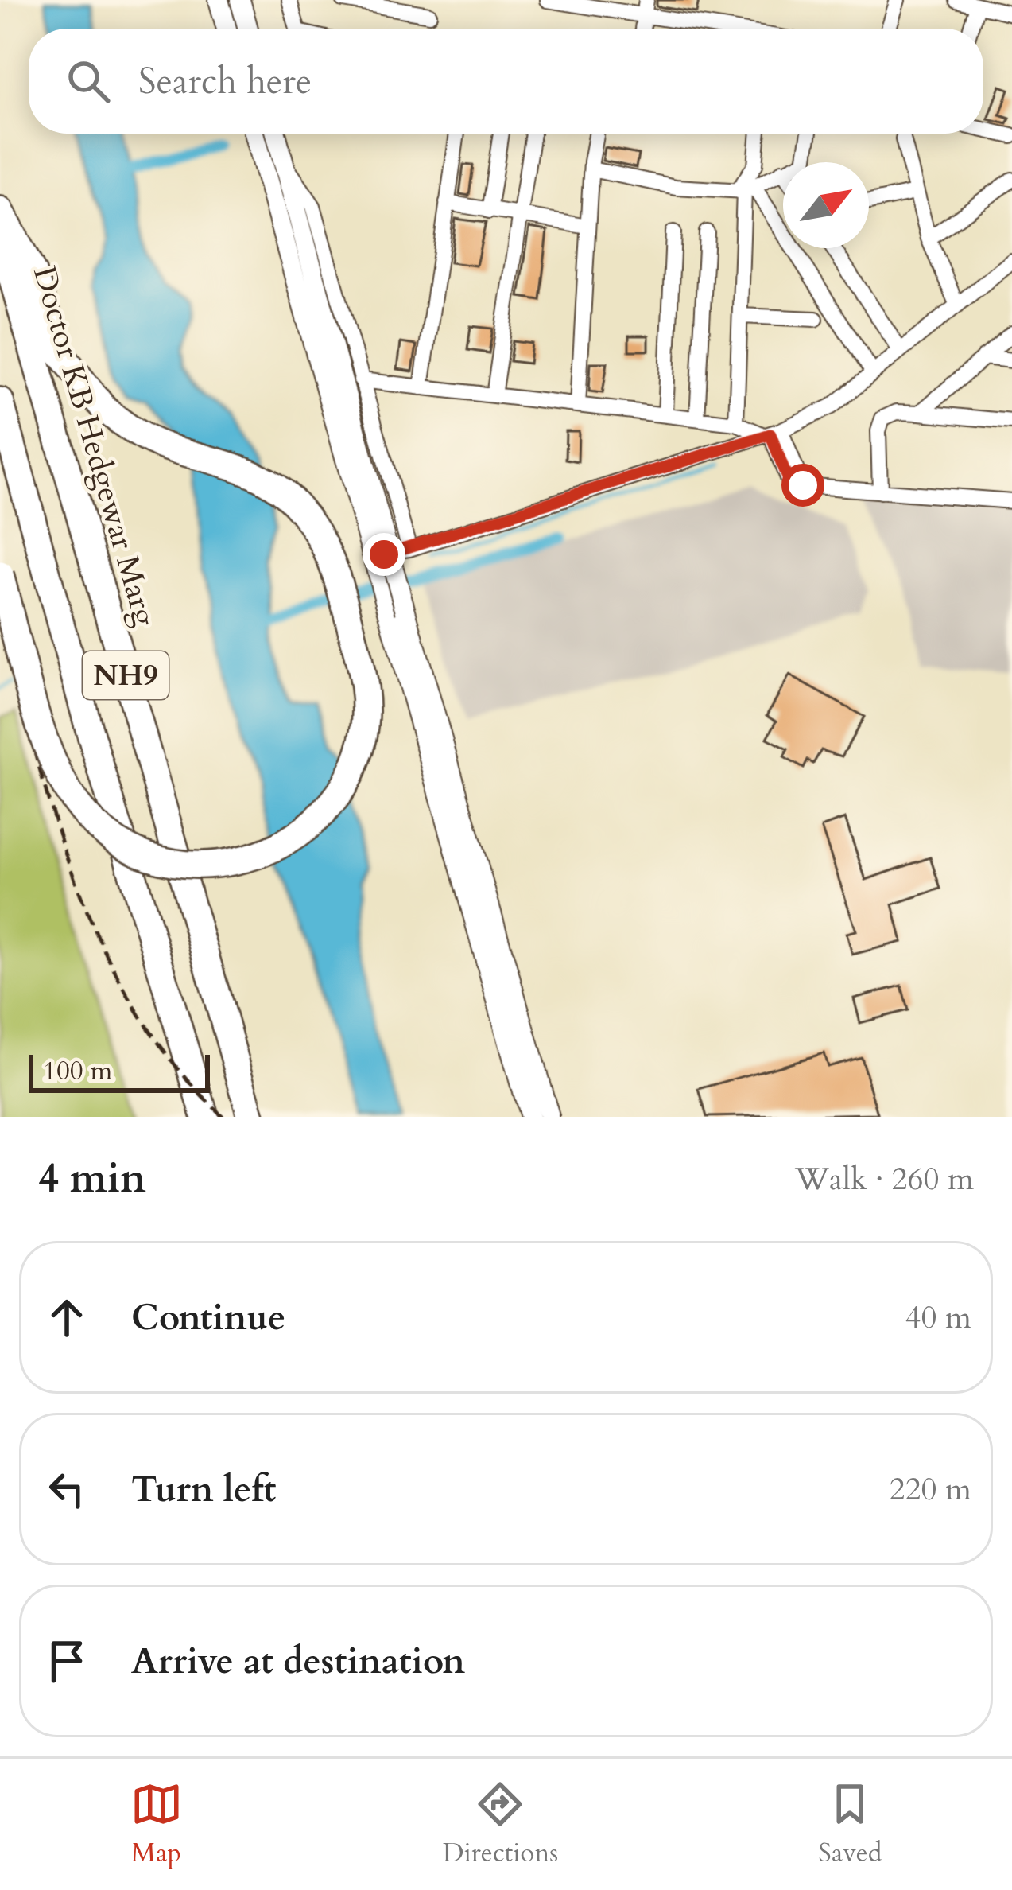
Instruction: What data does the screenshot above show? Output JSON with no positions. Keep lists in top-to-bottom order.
{
  "streets": {
    "highway": ["Doctor KB Hedgewar Marg", "NH9"]
  },
  "scale_bar": "100 m",
  "north": "top right",
  "page": {
    "search": "Search here",
    "scale": "100 m",
    "heading": ["4 min", "Walk · 260 m"],
    "list": [
      ["Continue", "40 m"],
      ["Turn left", "220 m"],
      "Arrive at destination"
    ],
    "nav": ["Map", "Directions", "Saved"]
  }
}
